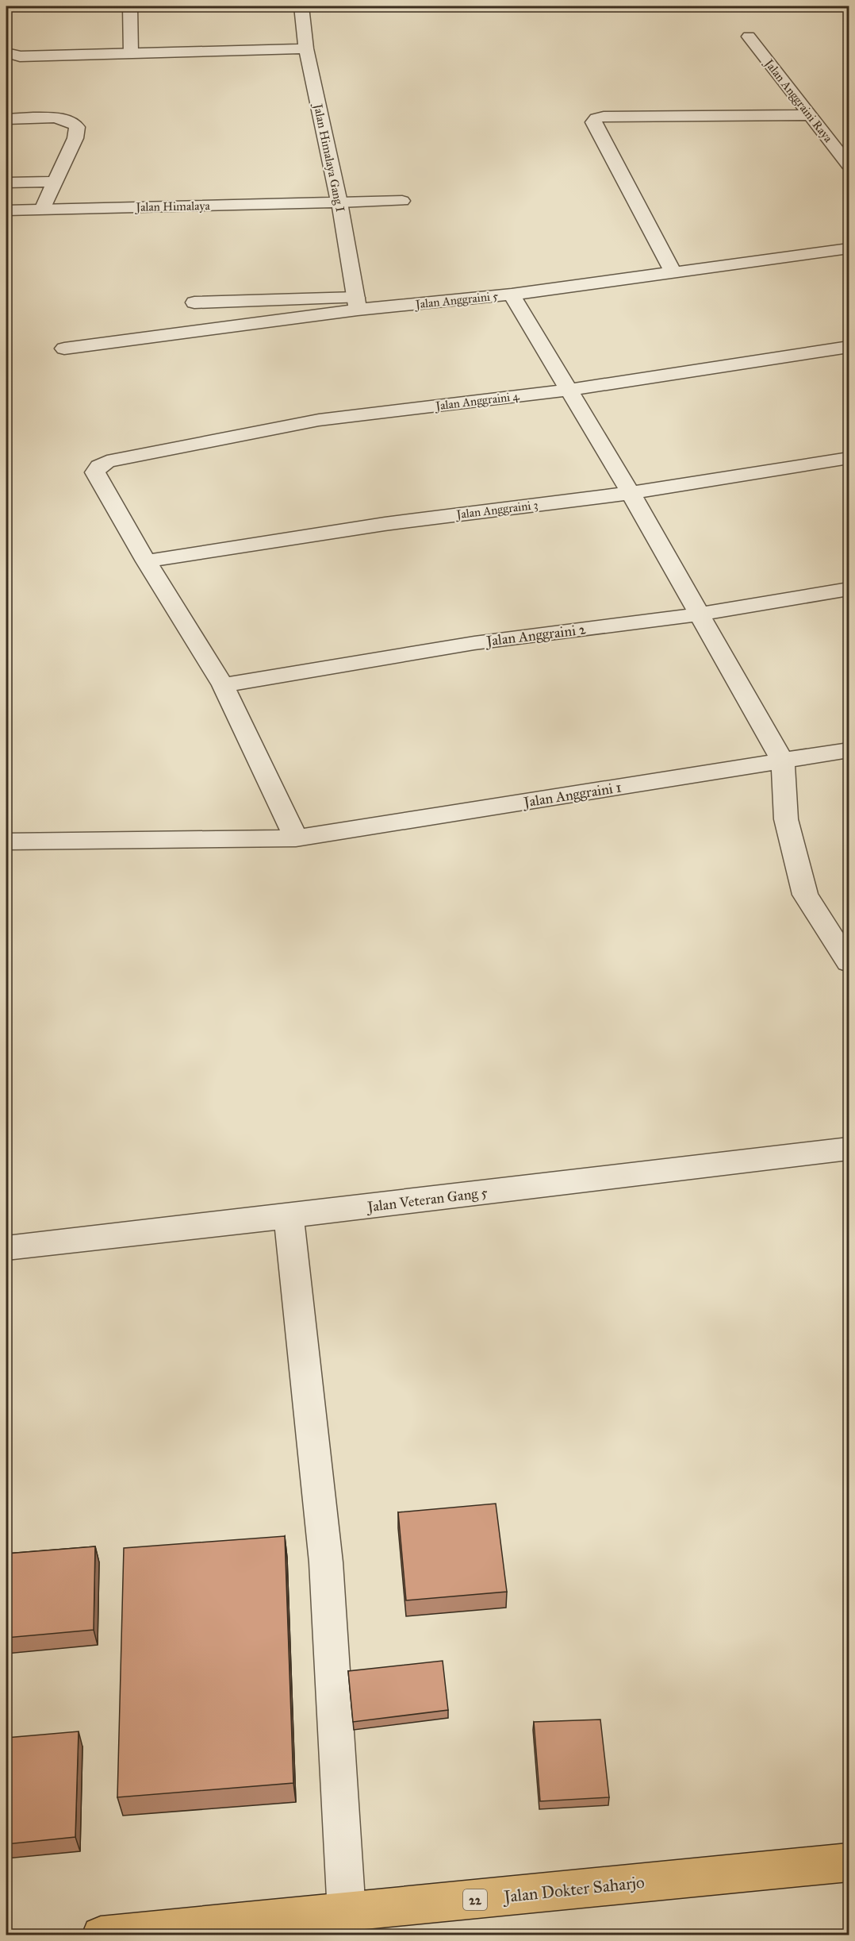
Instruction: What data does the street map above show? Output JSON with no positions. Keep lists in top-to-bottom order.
{
  "streets": {
    "highway": ["Jalan Dokter Saharjo", "22"],
    "street": [
      "Jalan Anggraini Raya",
      "Jalan Himalaya Gang I",
      "Jalan Himalaya",
      "Jalan Anggraini 5",
      "Jalan Anggraini 4",
      "Jalan Anggraini 3",
      "Jalan Anggraini 2",
      "Jalan Anggraini 1",
      "Jalan Veteran Gang 5"
    ]
  },
  "crossings": [
    ["Jalan Himalaya Gang I", "Jalan Himalaya"],
    ["Jalan Himalaya Gang I", "Jalan Anggraini 5"],
    ["Jalan Anggraini 4", "Jalan Anggraini 3"]
  ]
}
